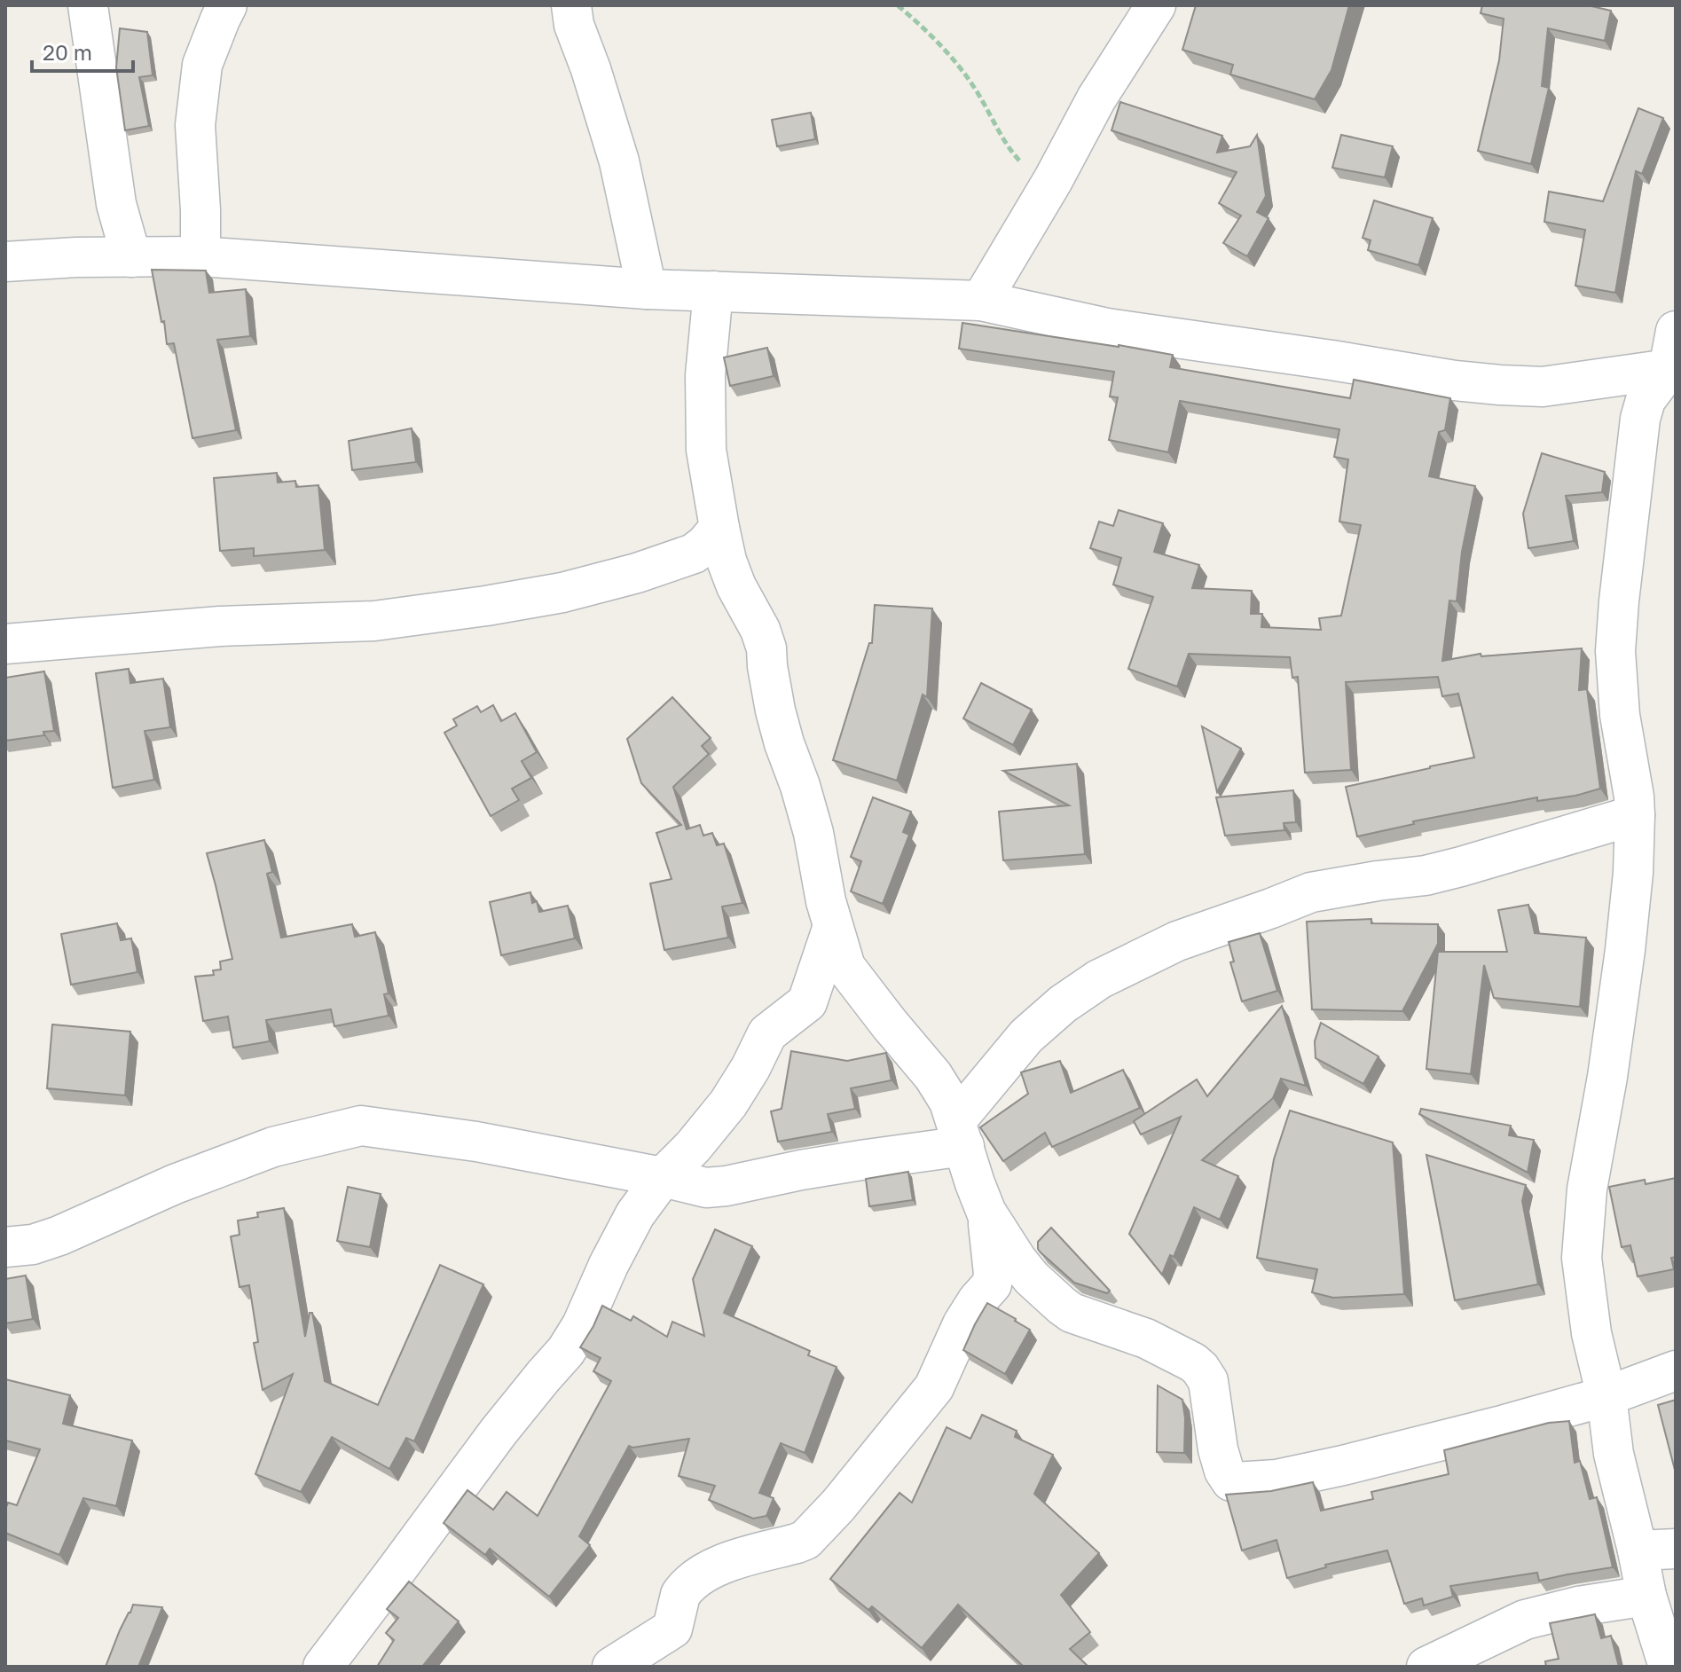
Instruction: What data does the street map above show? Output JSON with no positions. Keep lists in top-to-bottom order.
{
  "scale_bar": "20 m"
}
